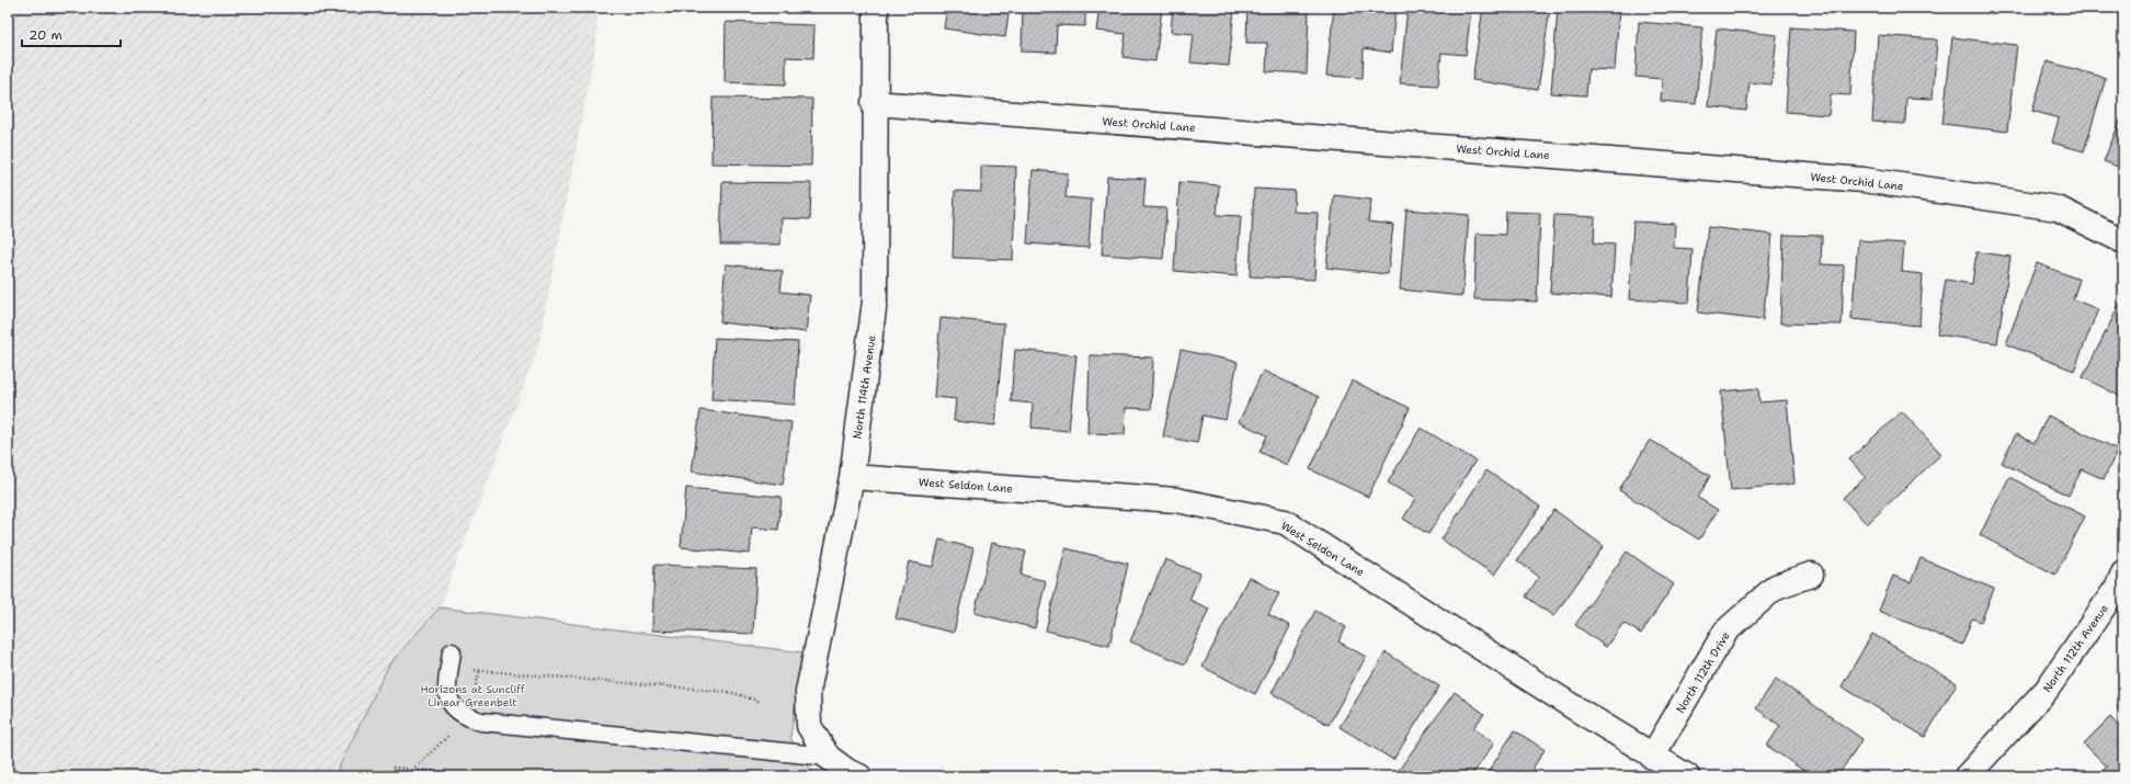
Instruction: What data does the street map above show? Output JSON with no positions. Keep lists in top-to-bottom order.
{
  "streets": {
    "street": [
      "West Orchid Lane",
      "North 114th Avenue",
      "West Seldon Lane",
      "North 112th Avenue",
      "North 112th Drive"
    ]
  },
  "crossings": [
    ["West Orchid Lane", "North 114th Avenue"],
    ["North 114th Avenue", "West Seldon Lane"],
    ["West Seldon Lane", "North 112th Drive"]
  ],
  "parks": ["Horizons at Suncliff Linear Greenbelt"],
  "scale_bar": "20 m"
}
